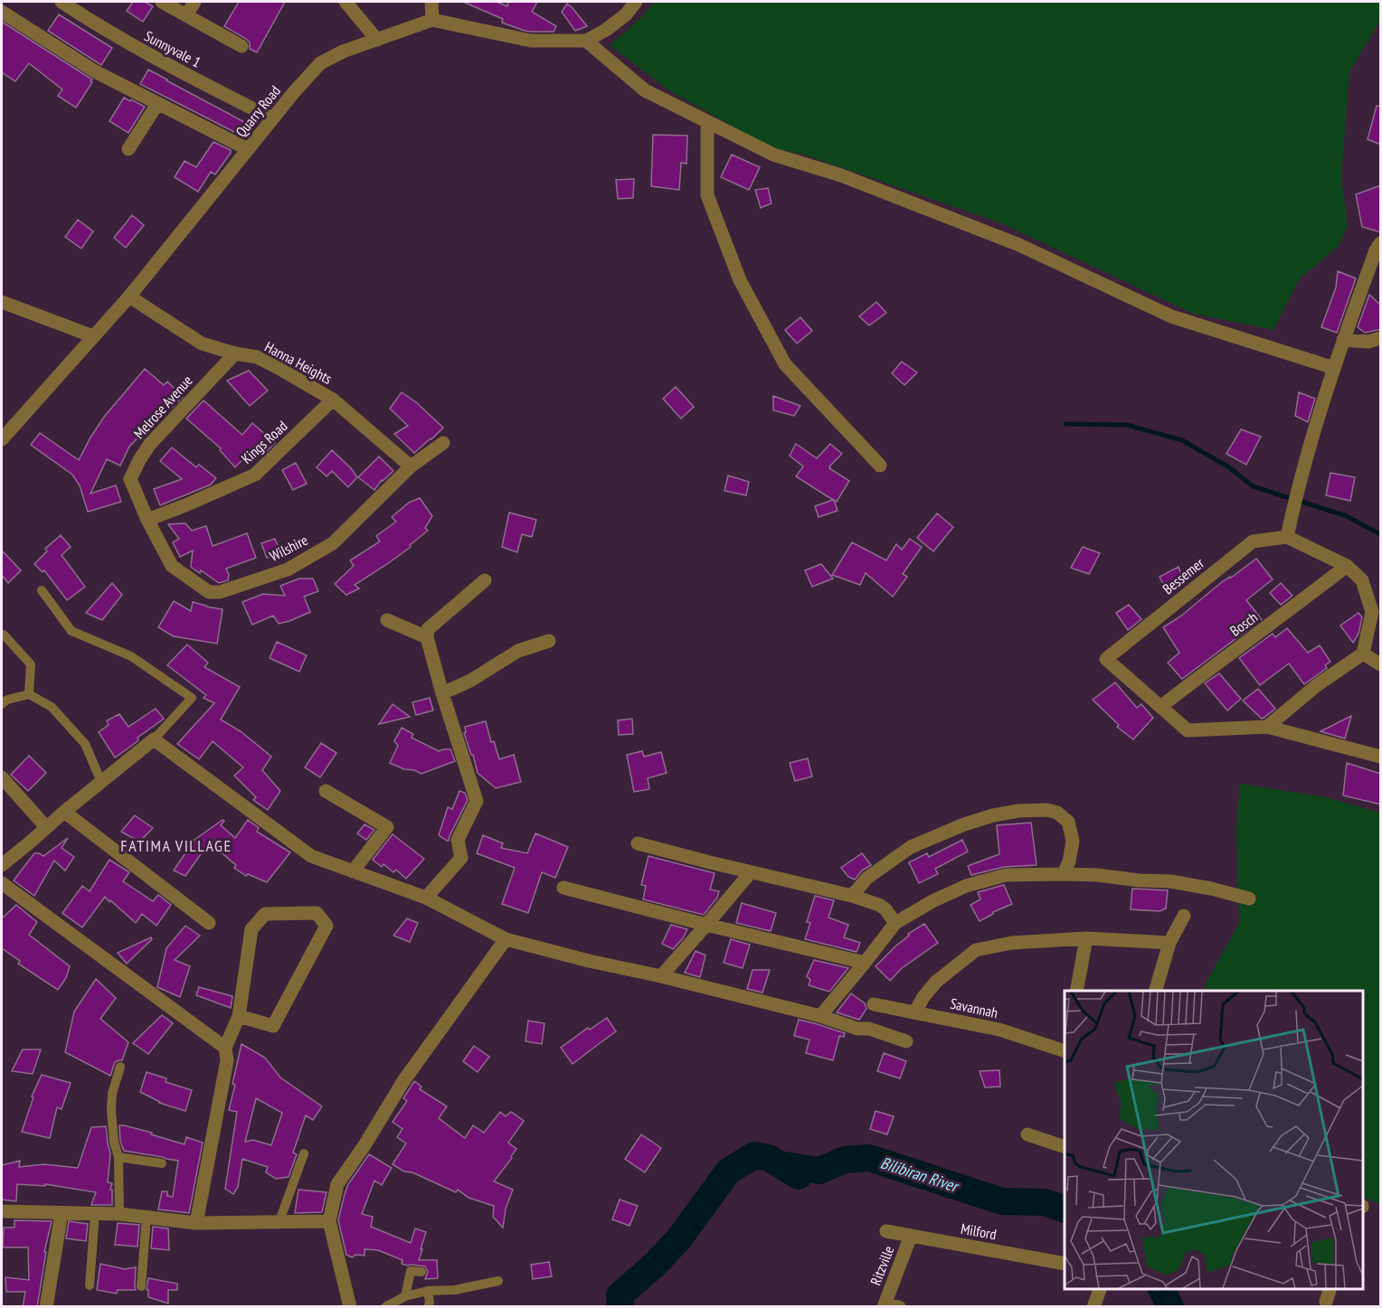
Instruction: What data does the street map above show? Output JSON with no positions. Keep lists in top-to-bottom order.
{
  "streets": {
    "street": [
      "Sunnyvale 1",
      "Quarry Road",
      "Hanna Heights",
      "Melrose Avenue",
      "Kings Road",
      "Wilshire",
      "Bessemer",
      "Bosch",
      "Savannah",
      "Milford",
      "Ritzville"
    ]
  },
  "crossings": [
    ["Sunnyvale 1", "Quarry Road"],
    ["Quarry Road", "Hanna Heights"],
    ["Hanna Heights", "Melrose Avenue"],
    ["Hanna Heights", "Kings Road"],
    ["Hanna Heights", "Wilshire"],
    ["Melrose Avenue", "Kings Road"],
    ["Melrose Avenue", "Wilshire"],
    ["Kings Road", "Wilshire"],
    ["Bessemer", "Bosch"],
    ["Milford", "Ritzville"]
  ],
  "districts": ["FATIMA VILLAGE"],
  "water": ["Bilibiran River"]
}
